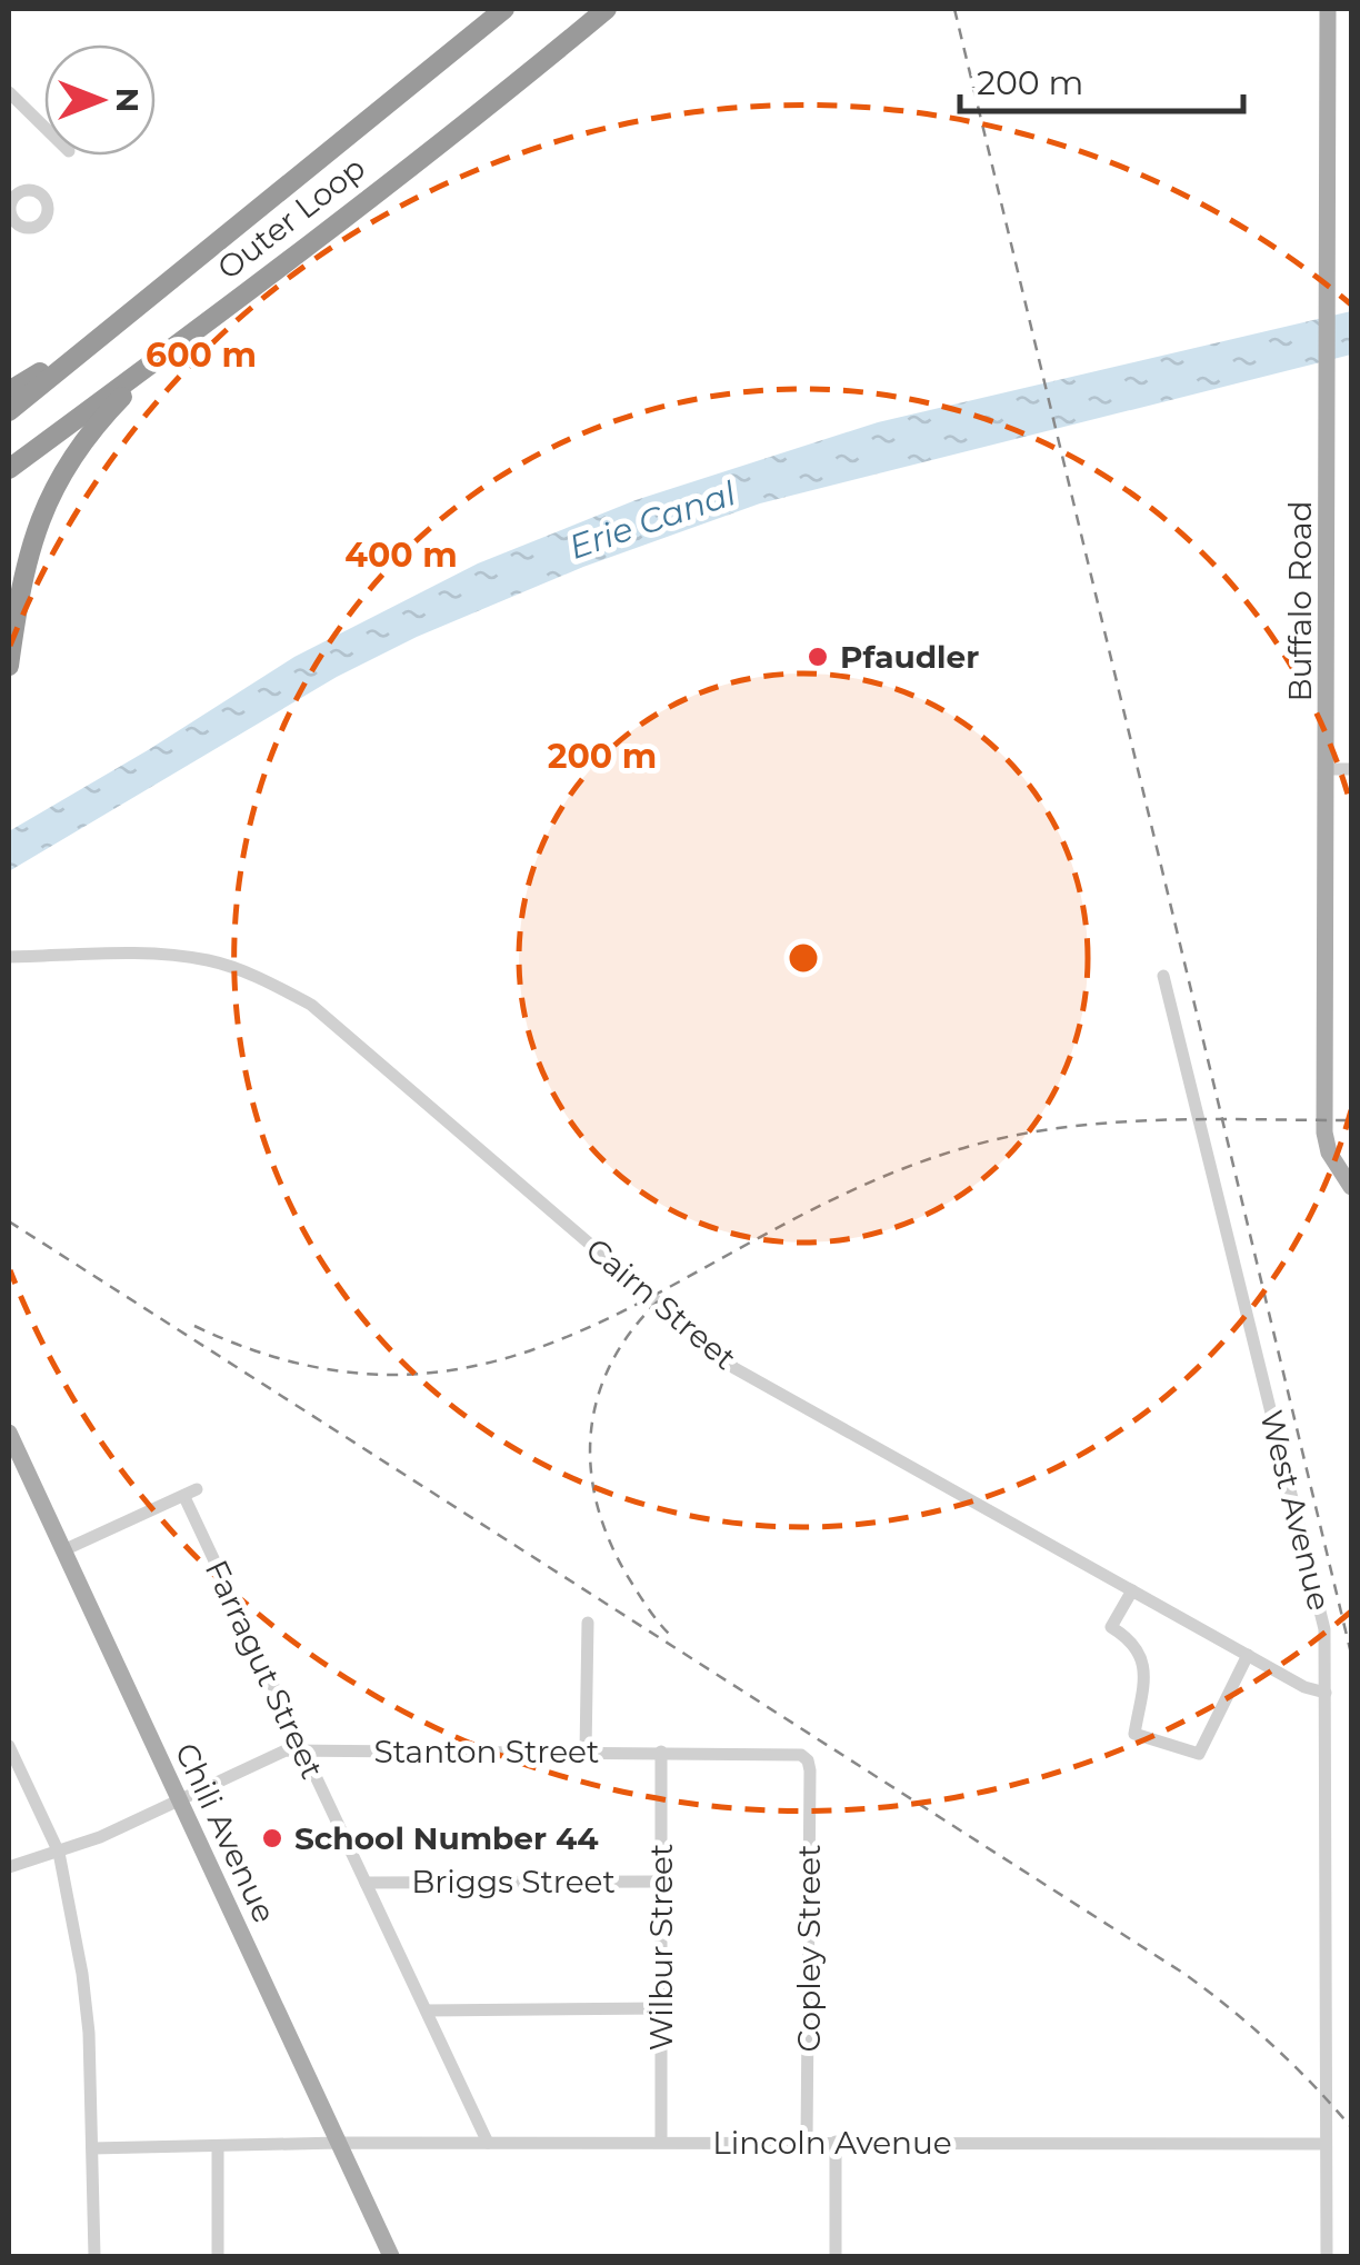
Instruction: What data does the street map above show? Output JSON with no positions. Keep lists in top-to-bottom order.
{
  "streets": {
    "highway": ["Outer Loop"],
    "main road": ["Buffalo Road", "Chili Avenue"],
    "street": [
      "Cairn Street",
      "West Avenue",
      "Farragut Street",
      "Stanton Street",
      "Briggs Street",
      "Wilbur Street",
      "Copley Street",
      "Lincoln Avenue"
    ]
  },
  "crossings": [
    ["Cairn Street", "West Avenue"],
    ["West Avenue", "Lincoln Avenue"],
    ["Farragut Street", "Stanton Street"],
    ["Farragut Street", "Chili Avenue"],
    ["Farragut Street", "Briggs Street"],
    ["Farragut Street", "Lincoln Avenue"],
    ["Stanton Street", "Chili Avenue"],
    ["Stanton Street", "Wilbur Street"],
    ["Stanton Street", "Copley Street"],
    ["Chili Avenue", "Lincoln Avenue"],
    ["Briggs Street", "Wilbur Street"],
    ["Wilbur Street", "Lincoln Avenue"],
    ["Copley Street", "Lincoln Avenue"]
  ],
  "water": ["Erie Canal"],
  "places": ["Pfaudler", "School Number 44"],
  "scale_bar": "200 m",
  "north": "right",
  "rings": ["600 m", "400 m", "200 m"]
}
